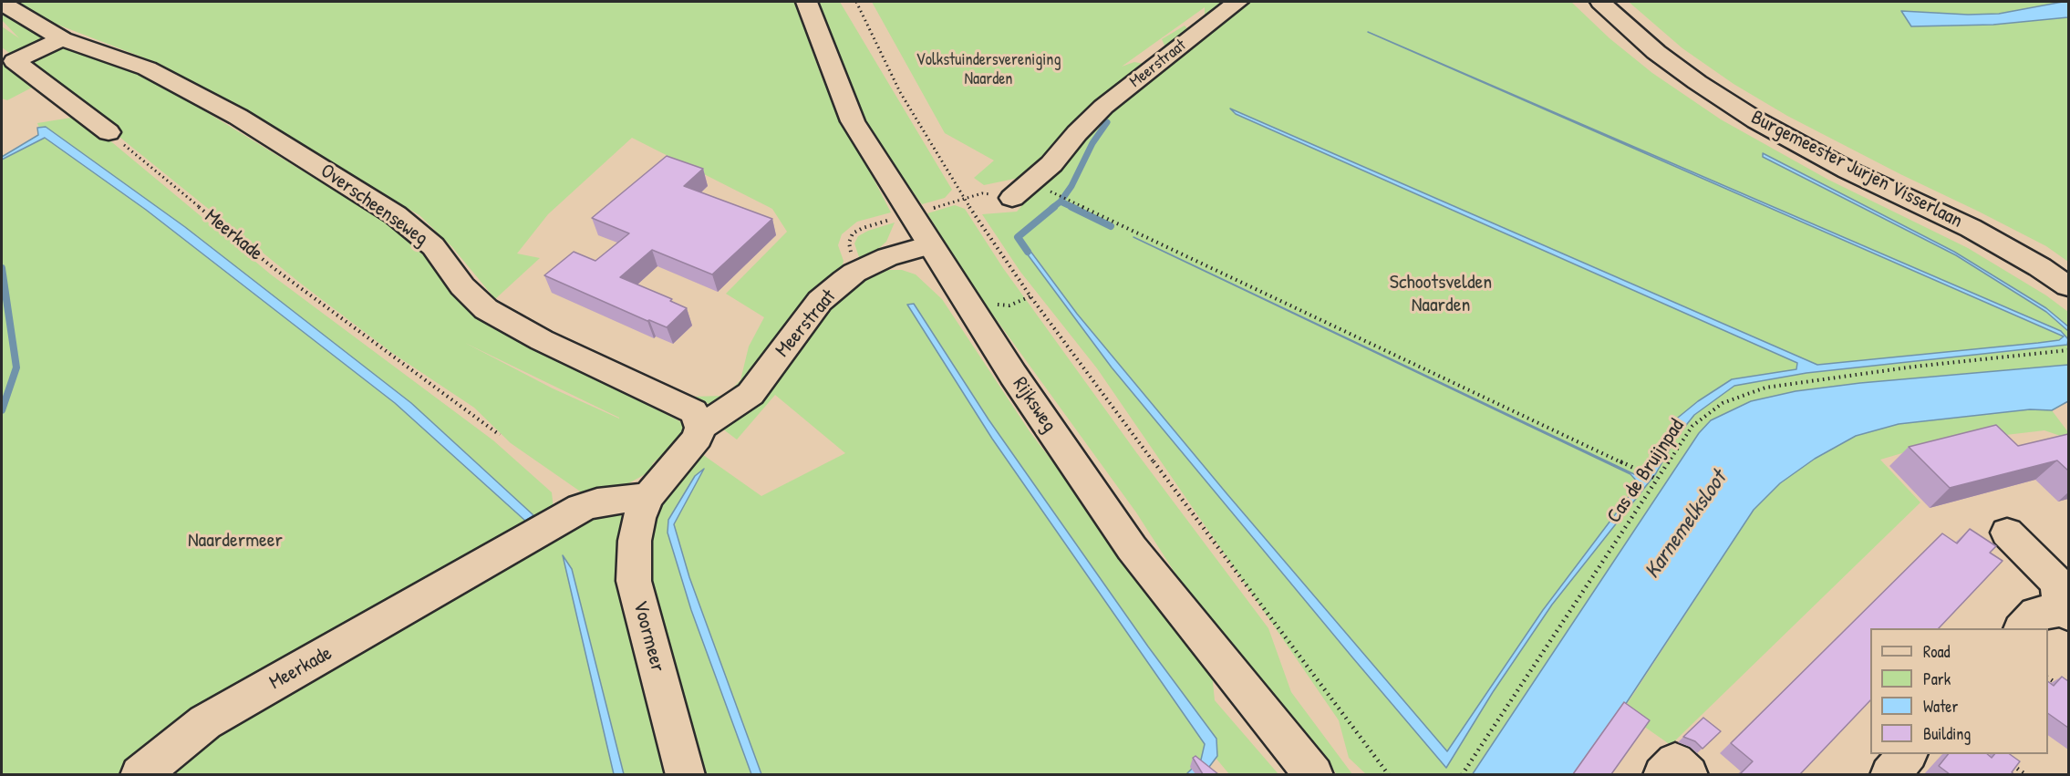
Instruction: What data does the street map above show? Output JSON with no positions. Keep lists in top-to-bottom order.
{
  "streets": {
    "street": [
      "Meerstraat",
      "Burgemeester Jurjen Visserlaan",
      "Overscheenseweg",
      "Meerkade",
      "Rijksweg",
      "Voormeer"
    ],
    "path": ["Cas de Bruijnpad"]
  },
  "crossings": [
    ["Meerstraat", "Overscheenseweg"],
    ["Meerstraat", "Rijksweg"],
    ["Meerkade", "Voormeer"]
  ],
  "water": ["Karnemelksloot"],
  "parks": ["Volkstuindersvereniging Naarden", "Schootsvelden Naarden", "Naardermeer"],
  "legend": [
    "Road",
    "Park",
    "Water",
    "Building"
  ]
}
